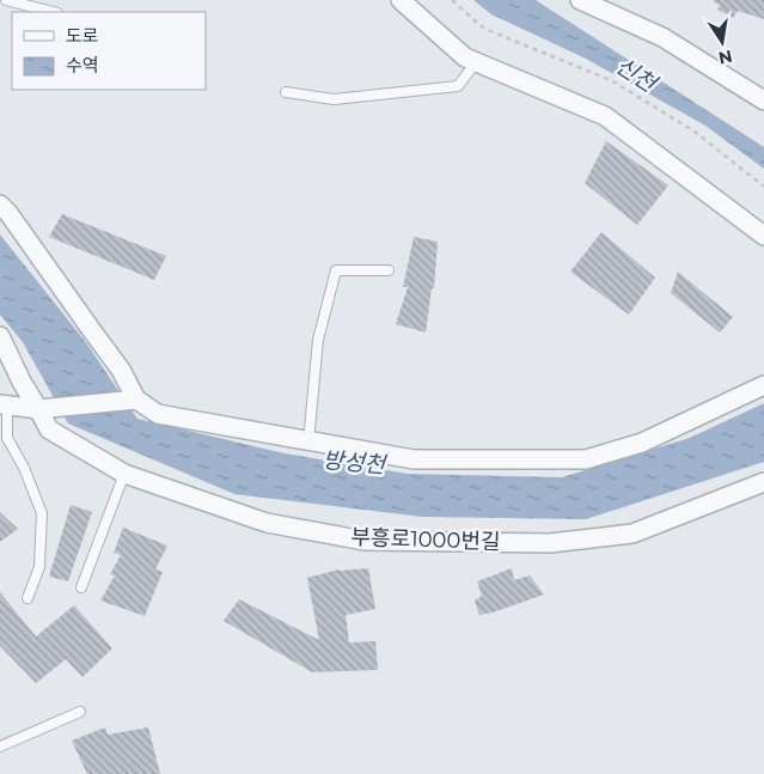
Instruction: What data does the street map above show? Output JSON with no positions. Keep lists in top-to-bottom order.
{
  "streets": {
    "street": ["부흥로1000번길"]
  },
  "water": ["신천", "방성천"],
  "legend": ["도로", "수역"],
  "north": "bottom"
}
